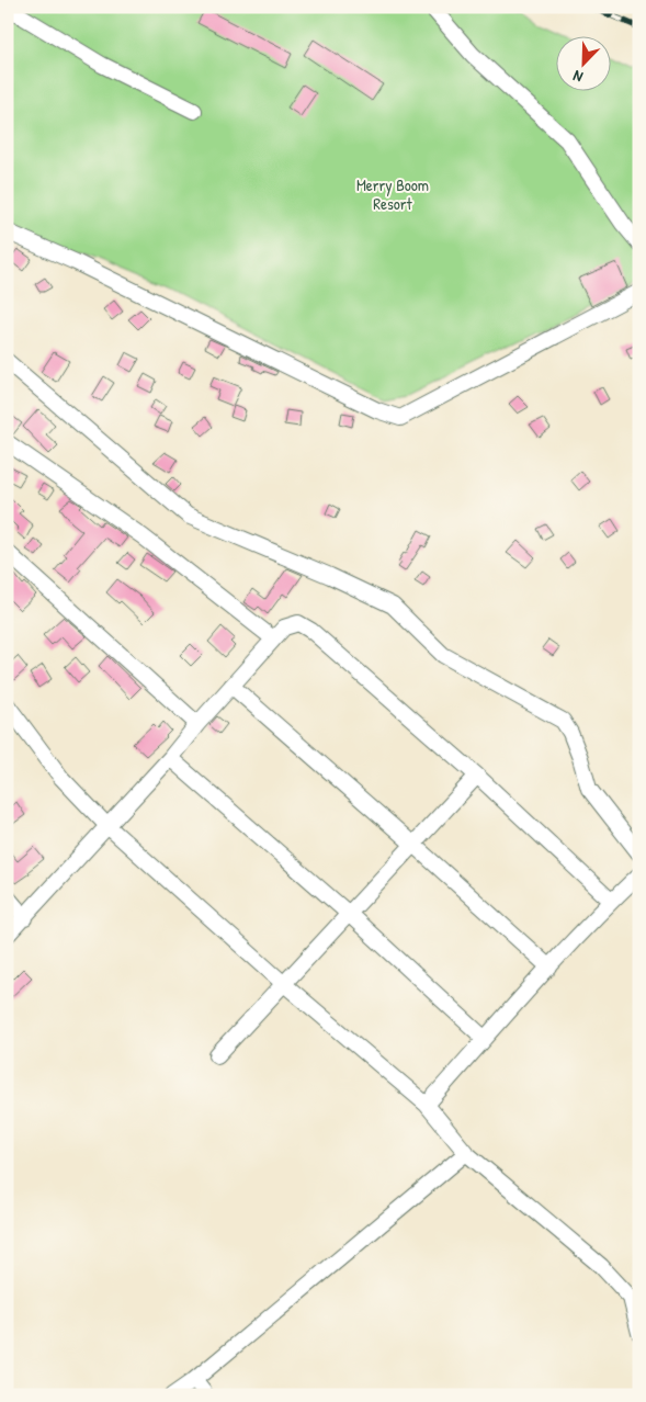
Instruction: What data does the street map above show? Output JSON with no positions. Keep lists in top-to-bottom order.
{
  "parks": ["Merry Boom Resort"],
  "north": "bottom left"
}
